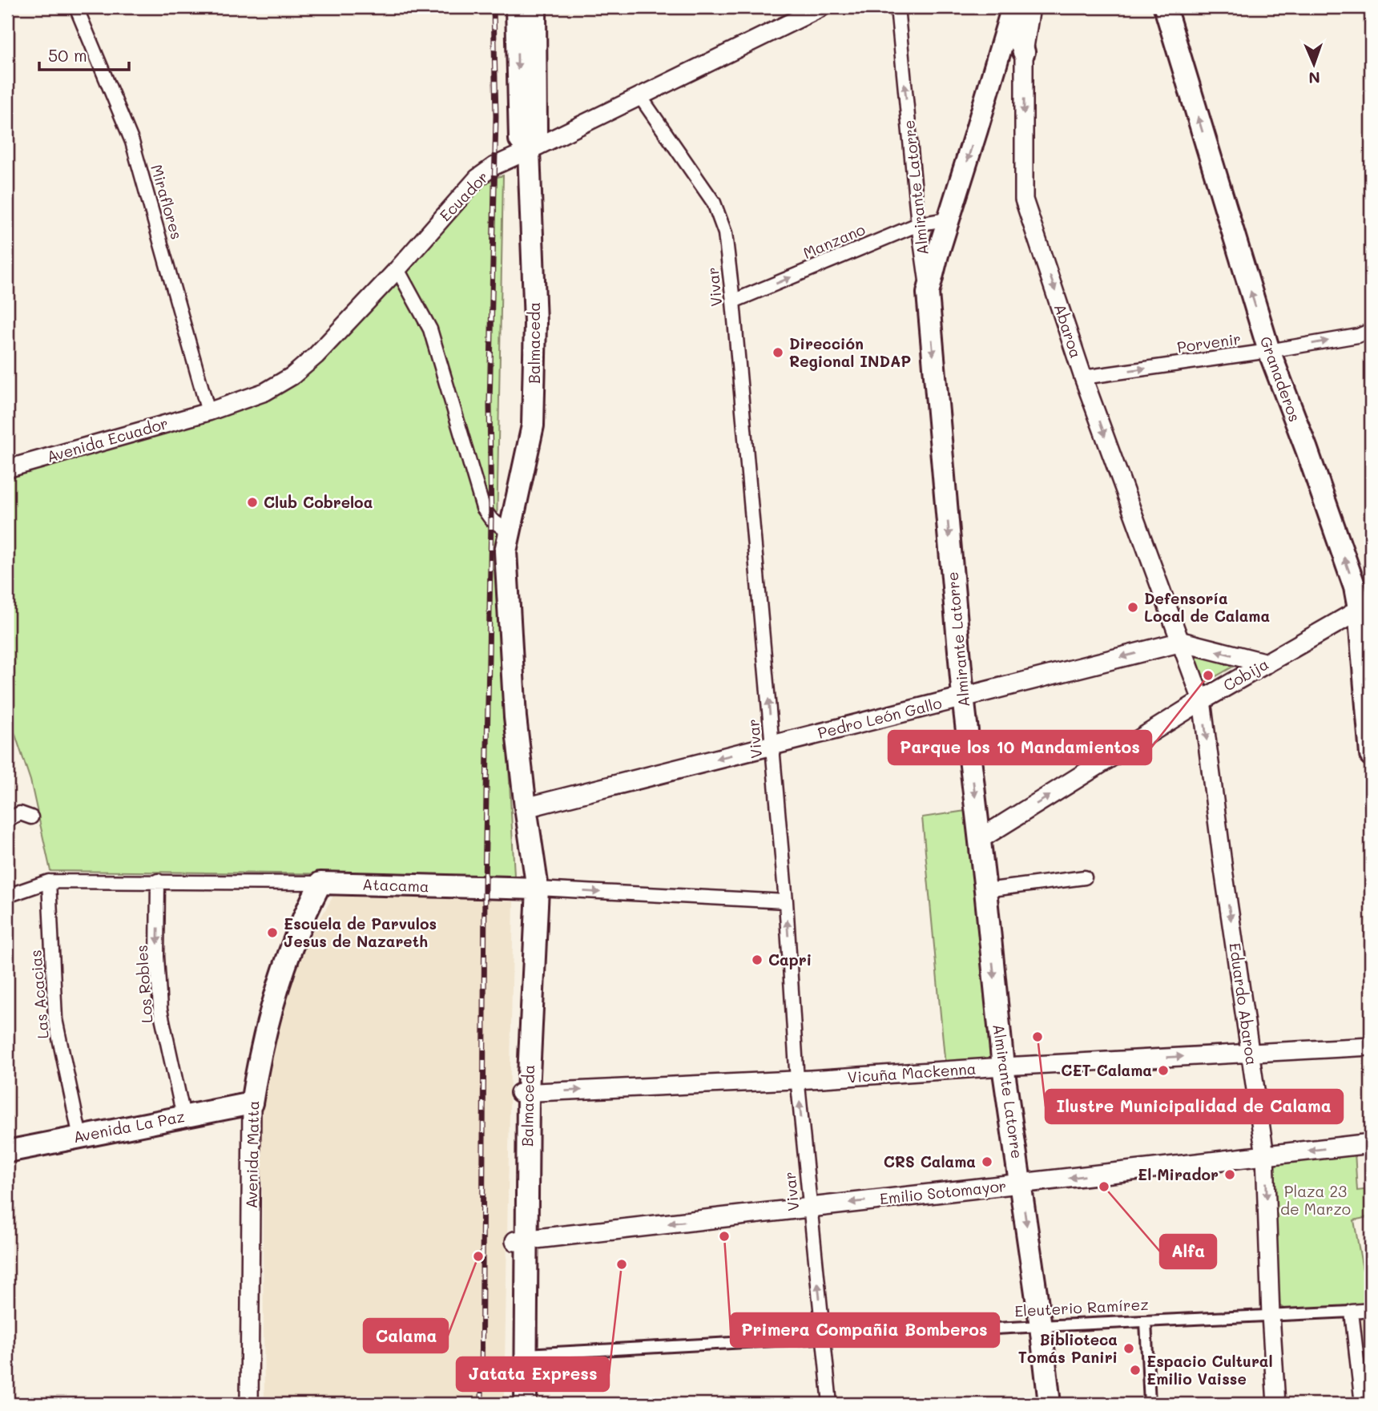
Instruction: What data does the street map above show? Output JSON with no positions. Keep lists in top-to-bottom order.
{
  "streets": {
    "main road": [
      "Almirante Latorre",
      "Balmaceda",
      "Granaderos",
      "Cobija",
      "Pedro León Gallo",
      "Atacama",
      "Avenida La Paz",
      "Avenida Matta",
      "Emilio Sotomayor"
    ],
    "street": [
      "Ecuador",
      "Miraflores",
      "Manzano",
      "Vivar",
      "Abaroa",
      "Porvenir",
      "Avenida Ecuador",
      "Los Robles",
      "Las Acacias",
      "Eduardo Abaroa",
      "Vicuña Mackenna",
      "Eleuterio Ramírez"
    ]
  },
  "crossings": [
    ["Almirante Latorre", "Manzano"],
    ["Almirante Latorre", "Cobija"],
    ["Almirante Latorre", "Pedro León Gallo"],
    ["Almirante Latorre", "Vicuña Mackenna"],
    ["Almirante Latorre", "Emilio Sotomayor"],
    ["Almirante Latorre", "Eleuterio Ramírez"],
    ["Ecuador", "Miraflores"],
    ["Ecuador", "Vivar"],
    ["Ecuador", "Balmaceda"],
    ["Ecuador", "Avenida Ecuador"],
    ["Miraflores", "Avenida Ecuador"],
    ["Manzano", "Vivar"],
    ["Vivar", "Pedro León Gallo"],
    ["Vivar", "Atacama"],
    ["Vivar", "Vicuña Mackenna"],
    ["Vivar", "Emilio Sotomayor"],
    ["Vivar", "Eleuterio Ramírez"],
    ["Abaroa", "Porvenir"],
    ["Abaroa", "Pedro León Gallo"],
    ["Abaroa", "Eduardo Abaroa"],
    ["Balmaceda", "Pedro León Gallo"],
    ["Balmaceda", "Atacama"],
    ["Balmaceda", "Vicuña Mackenna"],
    ["Balmaceda", "Emilio Sotomayor"],
    ["Balmaceda", "Eleuterio Ramírez"],
    ["Porvenir", "Granaderos"],
    ["Granaderos", "Cobija"],
    ["Cobija", "Pedro León Gallo"],
    ["Cobija", "Eduardo Abaroa"],
    ["Pedro León Gallo", "Eduardo Abaroa"],
    ["Atacama", "Los Robles"],
    ["Atacama", "Las Acacias"],
    ["Atacama", "Avenida Matta"],
    ["Los Robles", "Avenida La Paz"],
    ["Las Acacias", "Avenida La Paz"],
    ["Eduardo Abaroa", "Vicuña Mackenna"],
    ["Eduardo Abaroa", "Emilio Sotomayor"],
    ["Eduardo Abaroa", "Eleuterio Ramírez"],
    ["Avenida La Paz", "Avenida Matta"]
  ],
  "one_way": [
    "Manzano",
    "Vivar",
    "Abaroa",
    "Porvenir",
    "Granaderos",
    "Cobija",
    "Pedro León Gallo",
    "Los Robles",
    "Eduardo Abaroa",
    "Vicuña Mackenna",
    "Emilio Sotomayor"
  ],
  "parks": ["Plaza 23 de Marzo"],
  "places": [
    "Dirección Regional INDAP",
    "Club Cobreloa",
    "Defensoría Local de Calama",
    "Parque los 10 Mandamientos",
    "Escuela de Parvulos Jesus de Nazareth",
    "Capri",
    "Ilustre Municipalidad de Calama",
    "CET Calama",
    "CRS Calama",
    "El Mirador",
    "Alfa",
    "Primera Compañia Bomberos",
    "Calama",
    "Jatata Express",
    "Biblioteca Tomás Paniri",
    "Espacio Cultural Emilio Vaisse"
  ],
  "scale_bar": "50 m",
  "north": "bottom"
}
